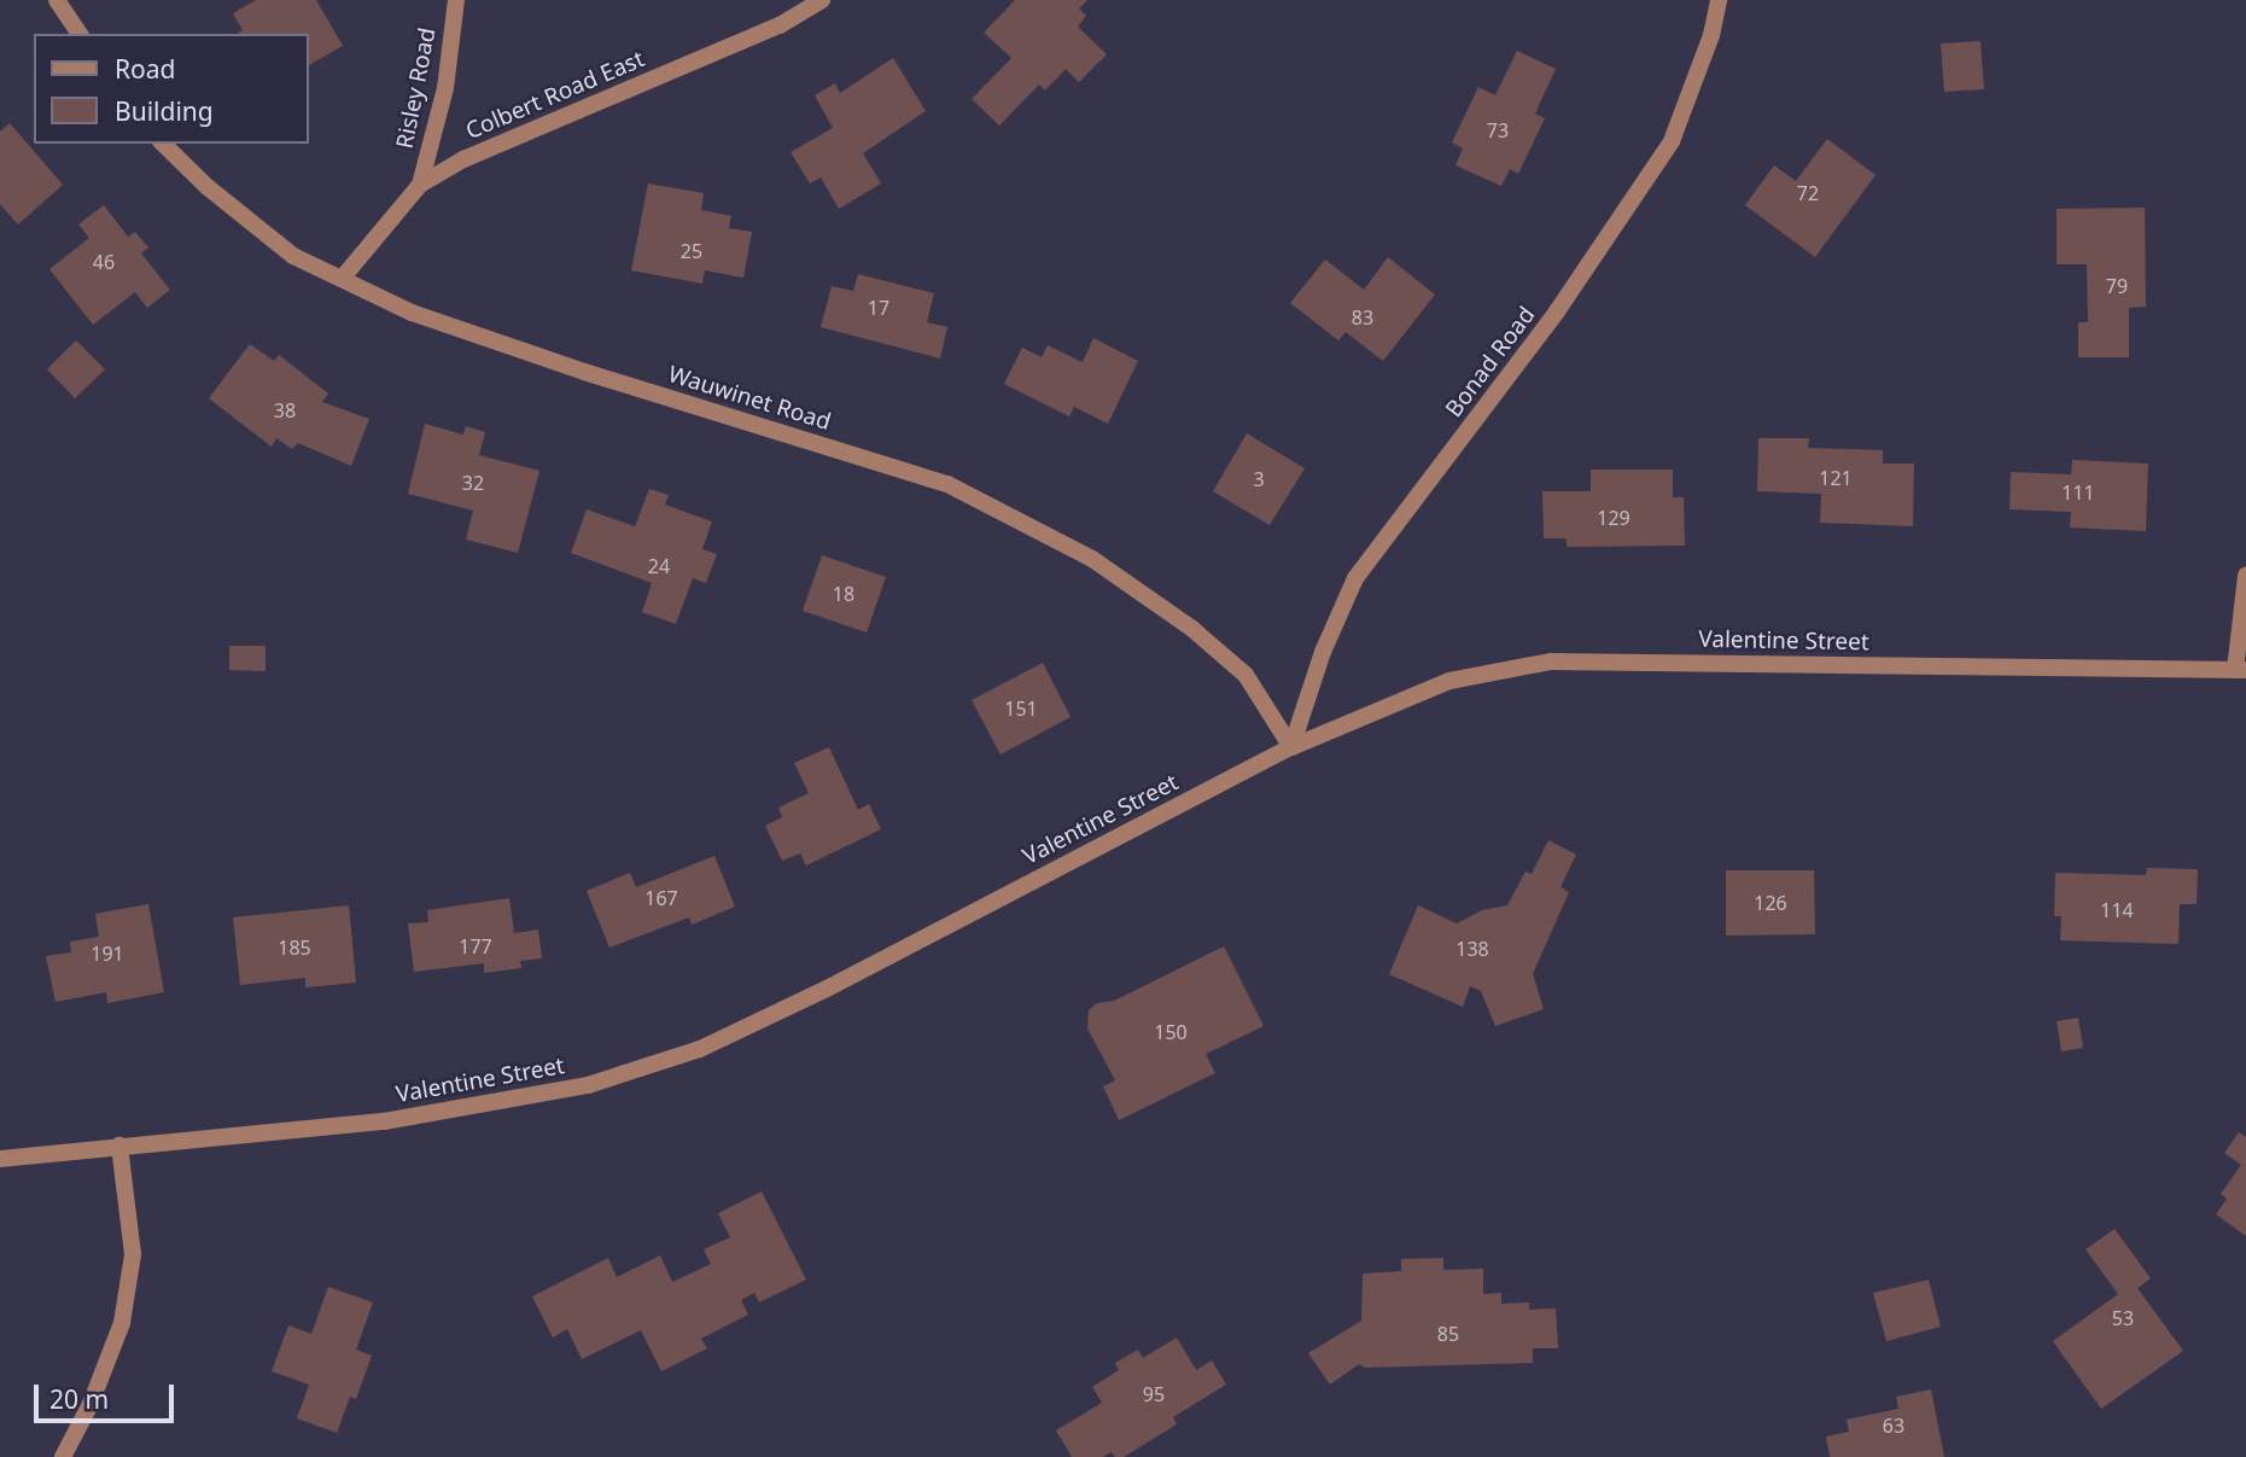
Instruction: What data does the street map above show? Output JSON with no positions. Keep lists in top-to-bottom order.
{
  "streets": {
    "street": [
      "Risley Road",
      "Colbert Road East",
      "Bonad Road",
      "Wauwinet Road",
      "Valentine Street"
    ]
  },
  "crossings": [
    ["Risley Road", "Colbert Road East"],
    ["Colbert Road East", "Wauwinet Road"],
    ["Bonad Road", "Wauwinet Road"],
    ["Bonad Road", "Valentine Street"],
    ["Wauwinet Road", "Valentine Street"]
  ],
  "house_numbers": [
    "73",
    "72",
    "25",
    "46",
    "79",
    "17",
    "83",
    "38",
    "121",
    "3",
    "32",
    "111",
    "129",
    "24",
    "18",
    "151",
    "167",
    "126",
    "114",
    "177",
    "185",
    "138",
    "191",
    "150",
    "53",
    "85",
    "95",
    "63"
  ],
  "legend": ["Road", "Building"],
  "scale_bar": "20 m"
}
